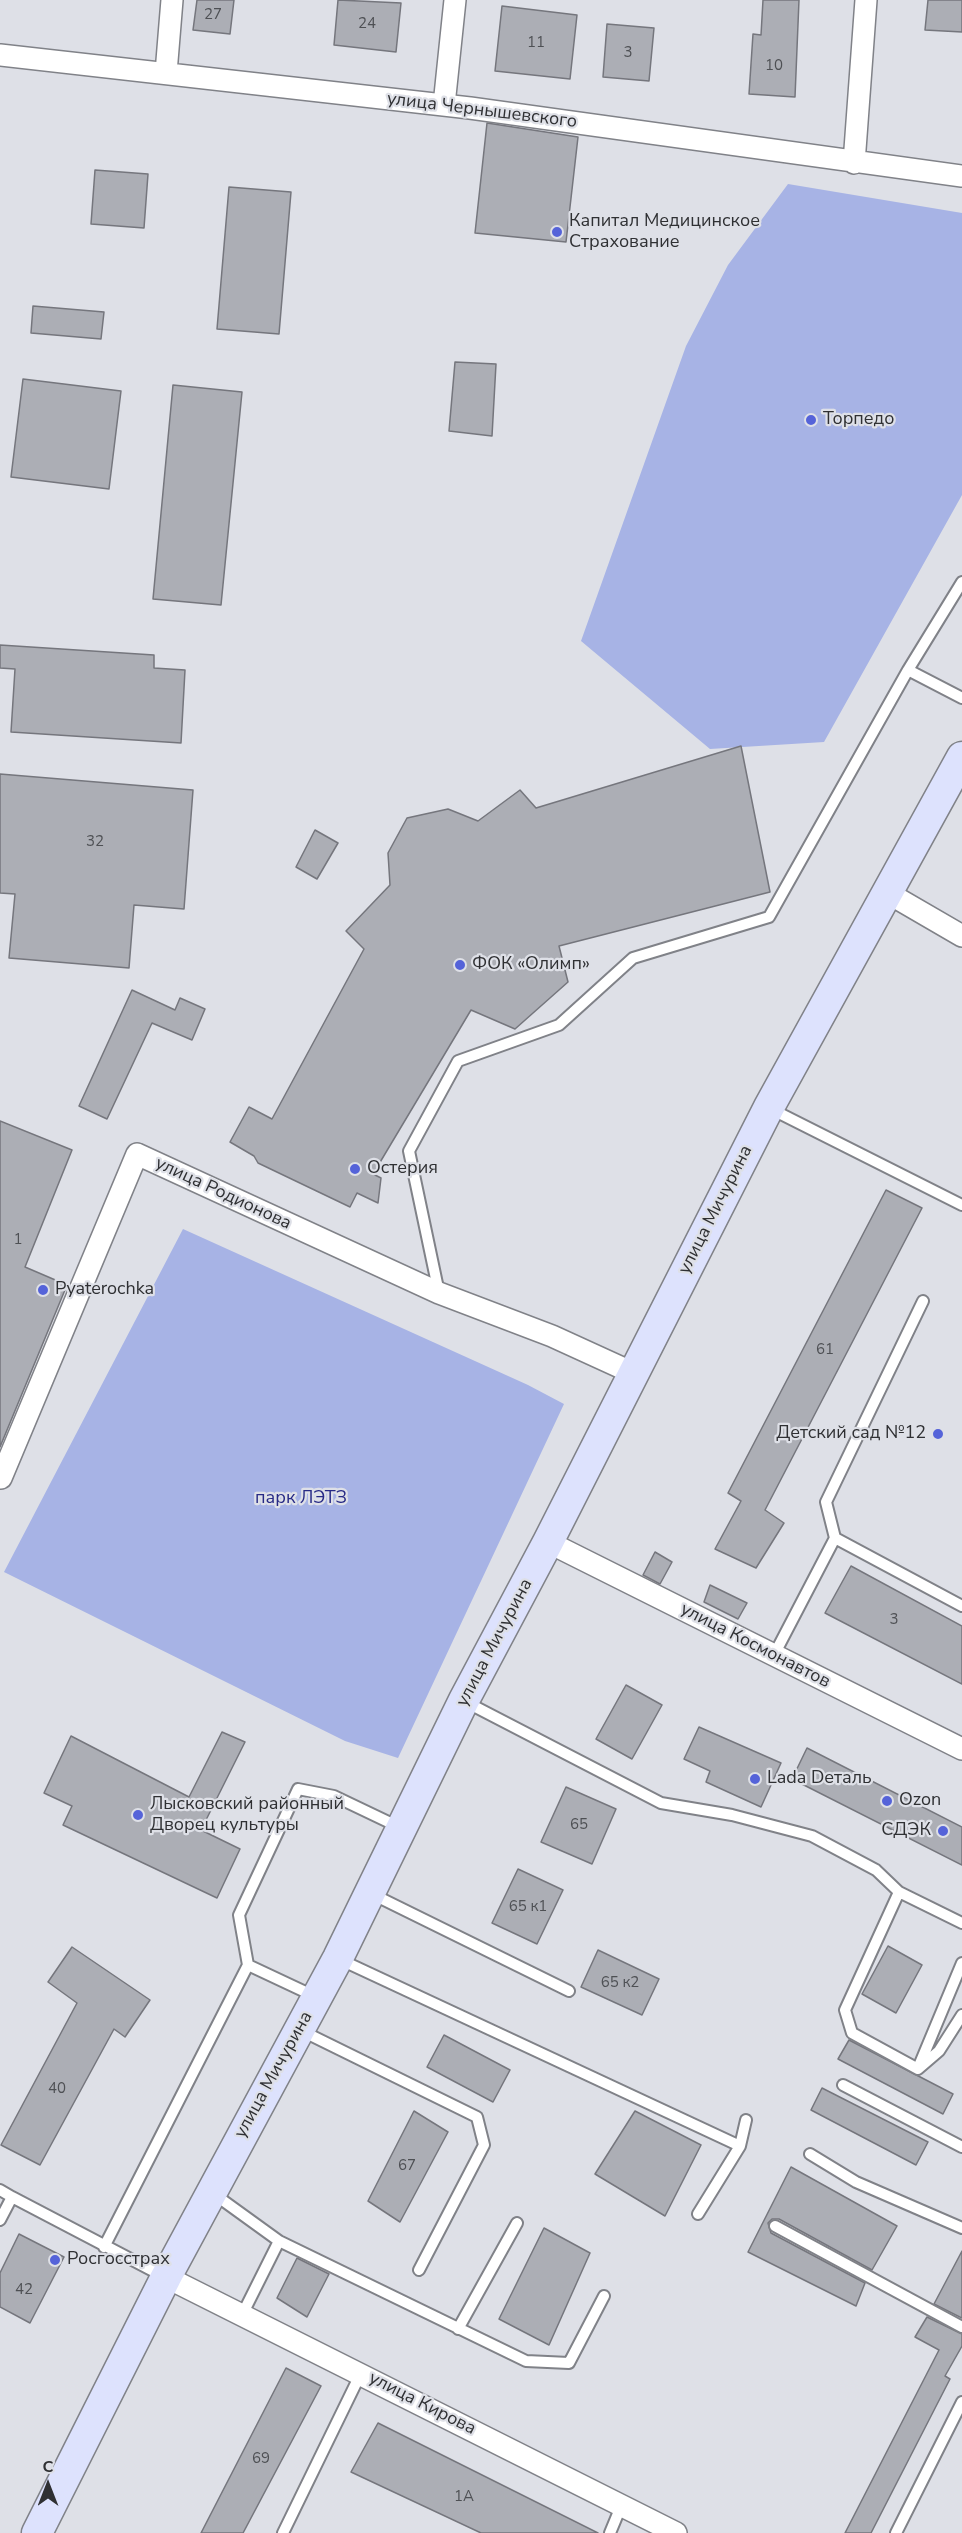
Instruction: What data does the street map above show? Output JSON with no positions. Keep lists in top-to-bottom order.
{
  "streets": {
    "main road": ["улица Мичурина"],
    "street": [
      "улица Чернышевского",
      "улица Родионова",
      "улица Космонавтов",
      "улица Кирова"
    ]
  },
  "crossings": [
    ["улица Родионова", "улица Мичурина"],
    ["улица Мичурина", "улица Космонавтов"],
    ["улица Мичурина", "улица Кирова"]
  ],
  "parks": ["парк ЛЭТЗ"],
  "places": [
    "Капитал Медицинское Страхование",
    "Торпедо",
    "ФОК «Олимп»",
    "Остерия",
    "Pyaterochka",
    "Детский сад №12",
    "Lada Dеталь",
    "Ozon",
    "Лысковский районный Дворец культуры",
    "СДЭК",
    "Росгосстрах"
  ],
  "house_numbers": [
    "27",
    "24",
    "11",
    "3",
    "10",
    "32",
    "1",
    "61",
    "3",
    "65",
    "65 к1",
    "65 к2",
    "40",
    "67",
    "42",
    "69",
    "1А"
  ],
  "north": "top"
}
